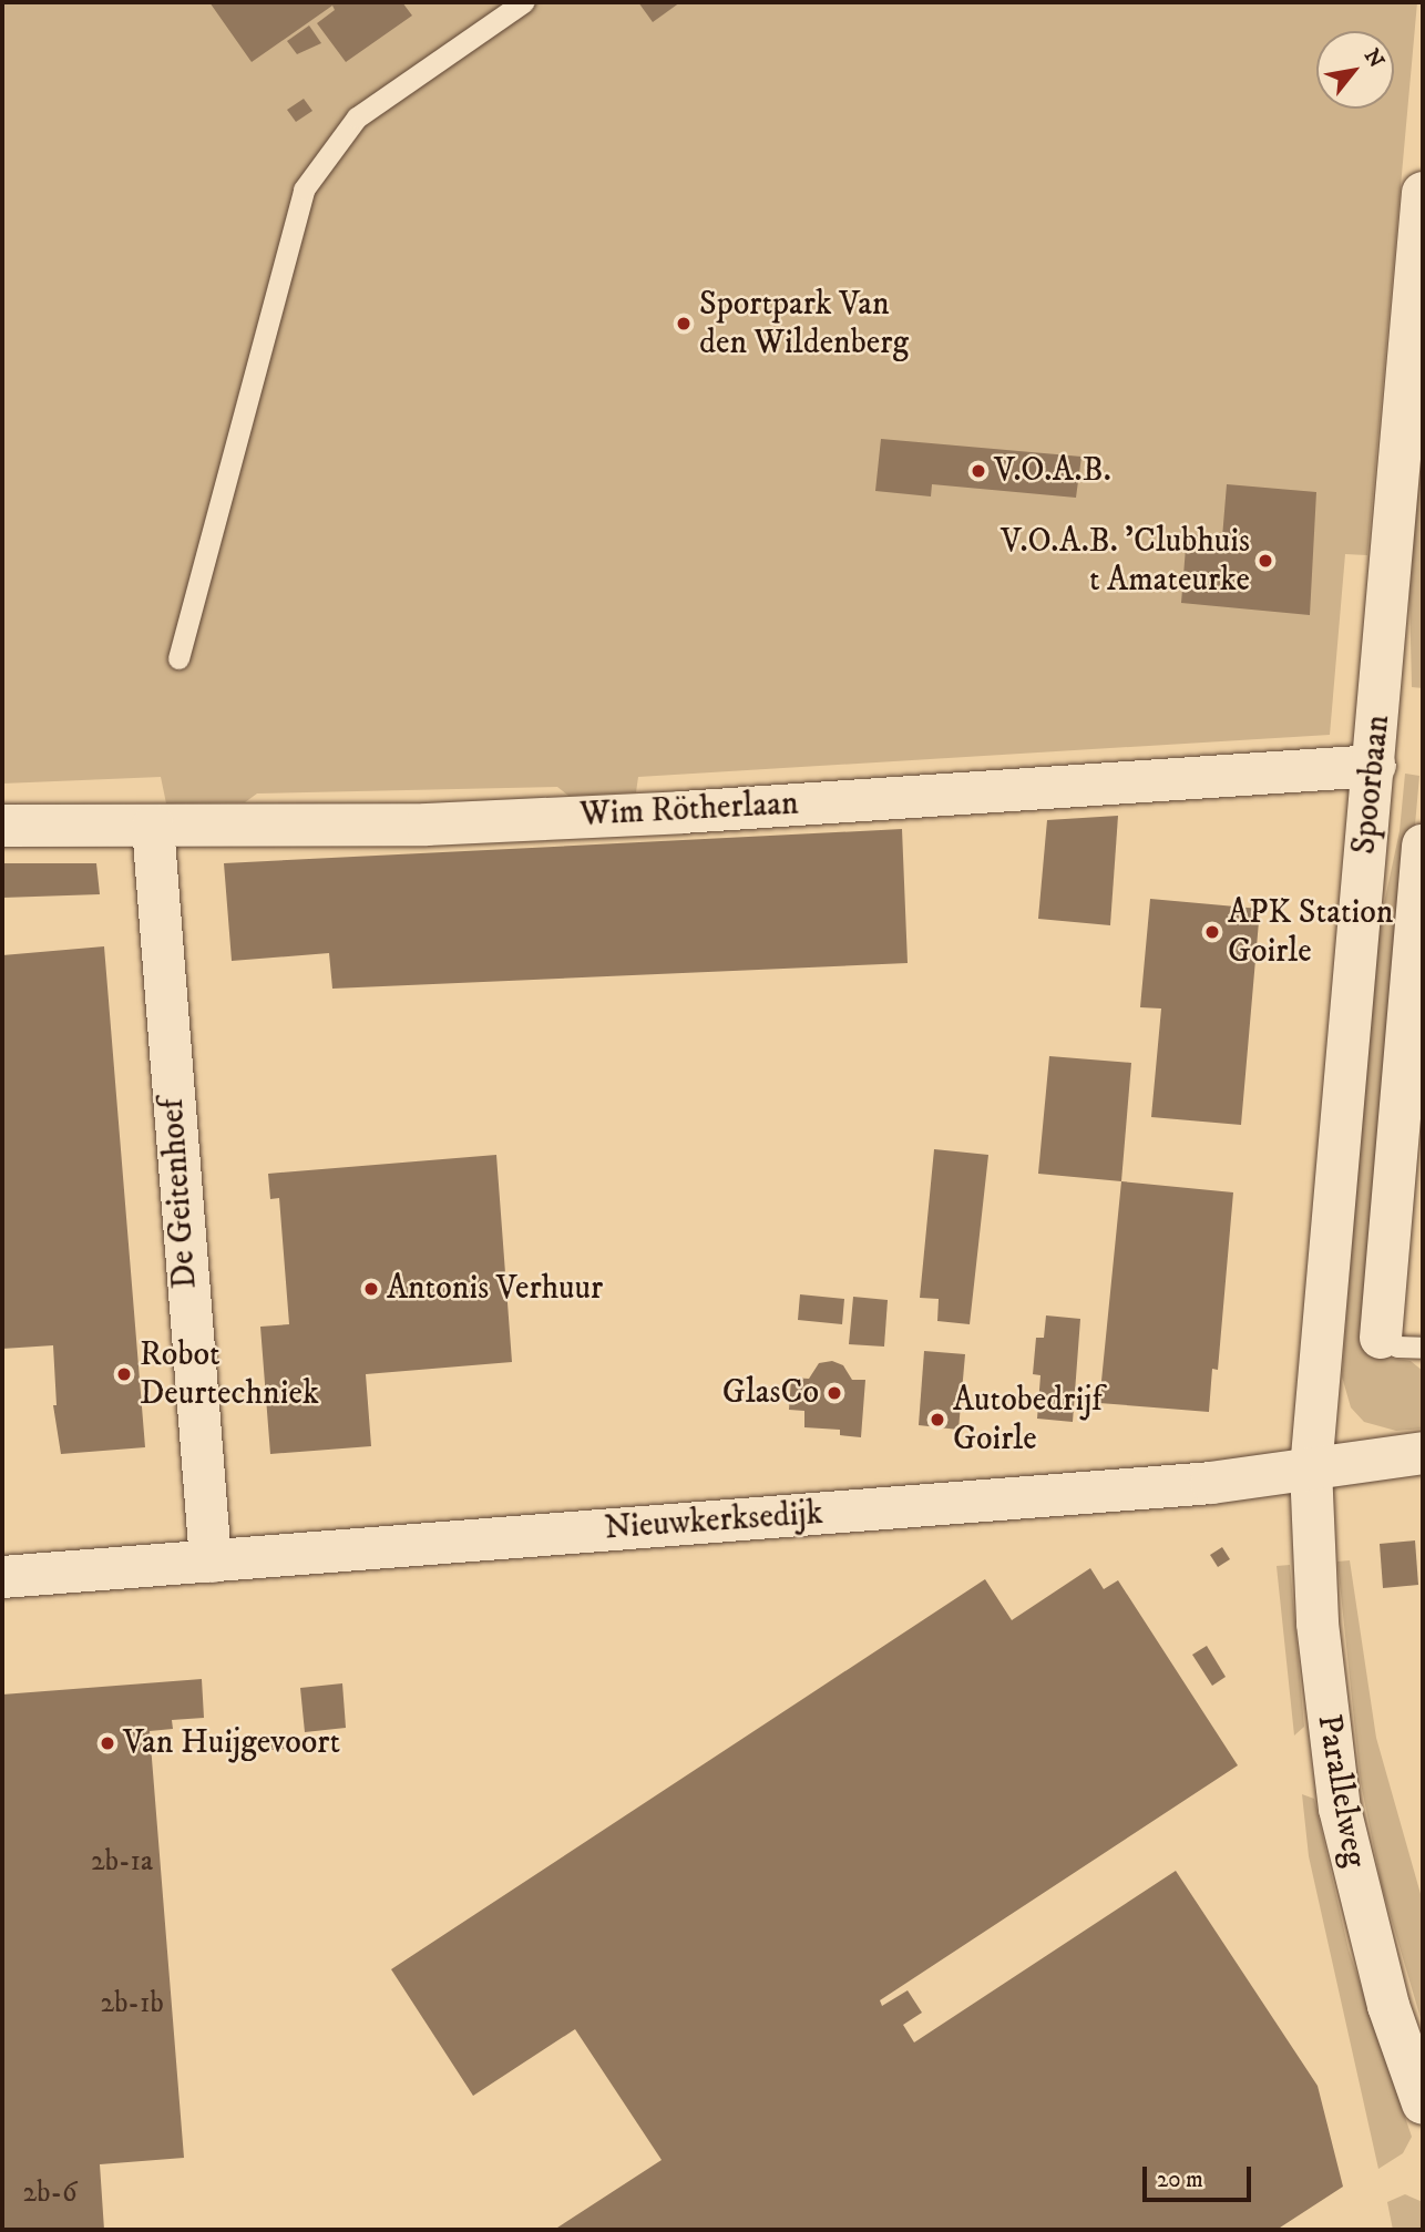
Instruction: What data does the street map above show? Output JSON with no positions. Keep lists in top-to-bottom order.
{
  "streets": {
    "street": [
      "Spoorbaan",
      "Wim Rötherlaan",
      "De Geitenhoef",
      "Nieuwkerksedijk",
      "Parallelweg"
    ]
  },
  "crossings": [
    ["Spoorbaan", "Wim Rötherlaan"],
    ["Spoorbaan", "Nieuwkerksedijk"],
    ["Spoorbaan", "Parallelweg"],
    ["Wim Rötherlaan", "De Geitenhoef"],
    ["De Geitenhoef", "Nieuwkerksedijk"],
    ["Nieuwkerksedijk", "Parallelweg"]
  ],
  "places": [
    "Sportpark Van den Wildenberg",
    "V.O.A.B.",
    "V.O.A.B. 'Clubhuis t Amateurke",
    "APK Station Goirle",
    "Antonis Verhuur",
    "Robot Deurtechniek",
    "GlasCo",
    "Autobedrijf Goirle",
    "Van Huijgevoort"
  ],
  "house_numbers": ["2b-1a", "2b-1b", "2b-6"],
  "scale_bar": "20 m",
  "north": "top right"
}
